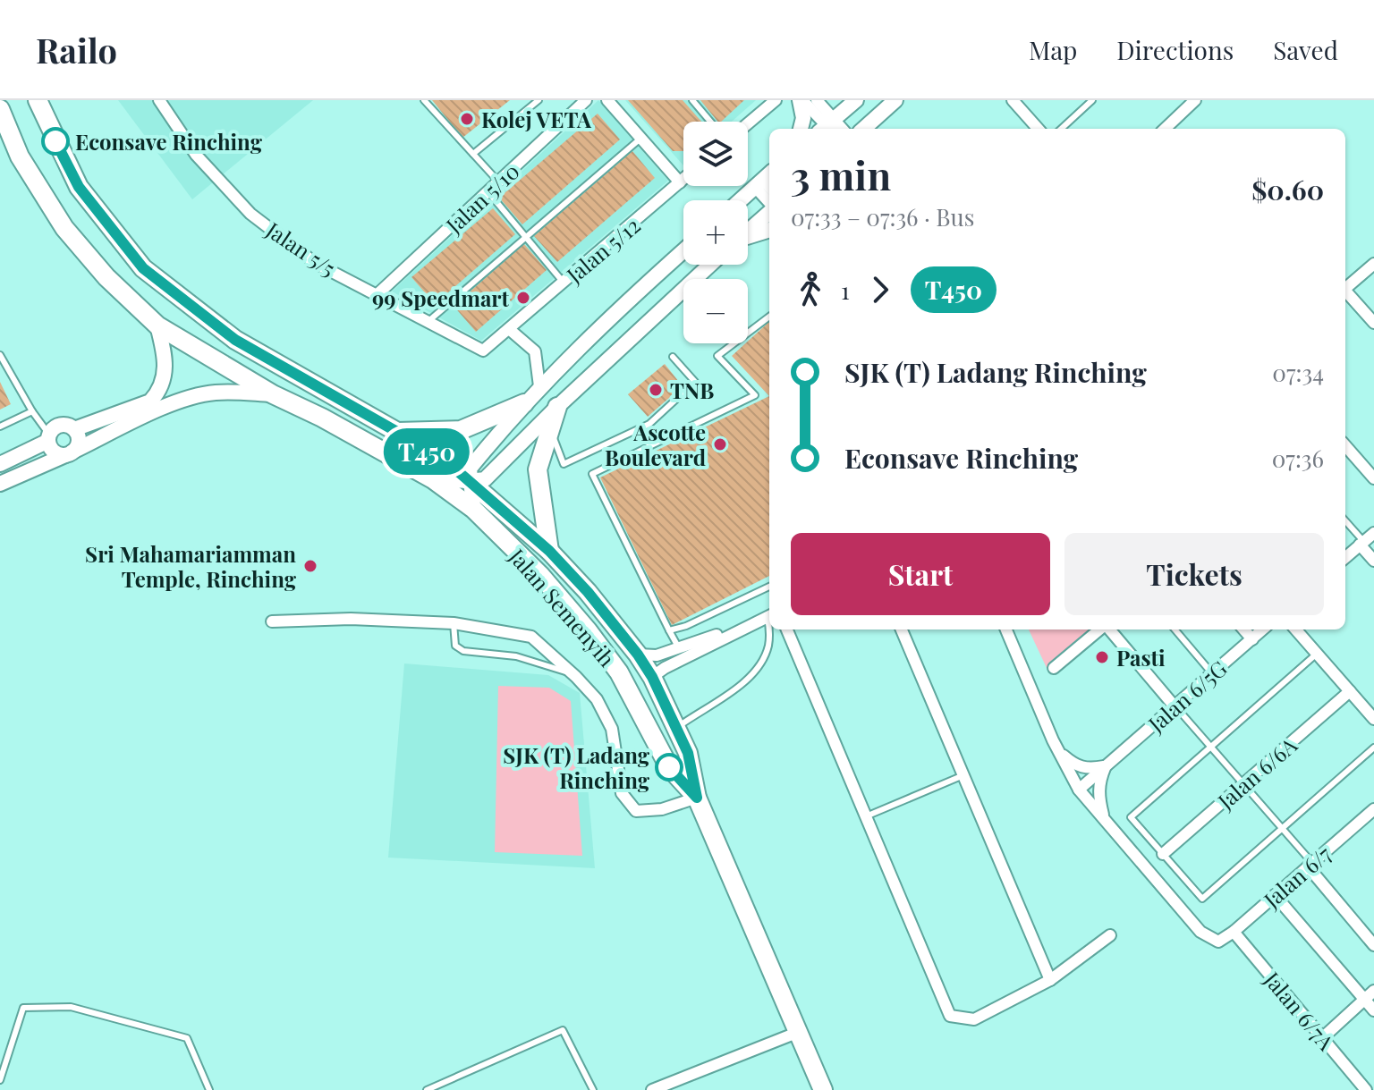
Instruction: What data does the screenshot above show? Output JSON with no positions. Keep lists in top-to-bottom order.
{
  "streets": {
    "main road": ["Jalan Semenyih"],
    "street": [
      "Jalan 5/10",
      "Jalan 5/5",
      "Jalan 5/12",
      "Jalan 6/5G",
      "Jalan 6/6A",
      "Jalan 6/7",
      "Jalan 6/7A"
    ]
  },
  "crossings": [
    ["Jalan 5/10", "Jalan 5/5"],
    ["Jalan 5/5", "Jalan 5/12"],
    ["Jalan 6/7", "Jalan 6/7A"]
  ],
  "places": [
    "Kolej VETA",
    "Econsave Rinching",
    "99 Speedmart",
    "TNB",
    "Ascotte Boulevard",
    "Sri Mahamariamman Temple, Rinching",
    "Pasti",
    "SJK (T) Ladang Rinching"
  ],
  "lines": ["bus line T450"],
  "page": {
    "header": "Railo",
    "nav": ["Map", "Directions", "Saved"],
    "on_map": "T450",
    "map_buttons": ["+", "−"],
    "heading": ["3 min", "07:33 – 07:36 · Bus", "$0.60"],
    "legs": ["1", "T450"],
    "list": [
      {
        "name": "SJK (T) Ladang Rinching",
        "value": "07:34"
      },
      {
        "name": "Econsave Rinching",
        "value": "07:36"
      }
    ],
    "buttons": ["Start", "Tickets"]
  }
}
